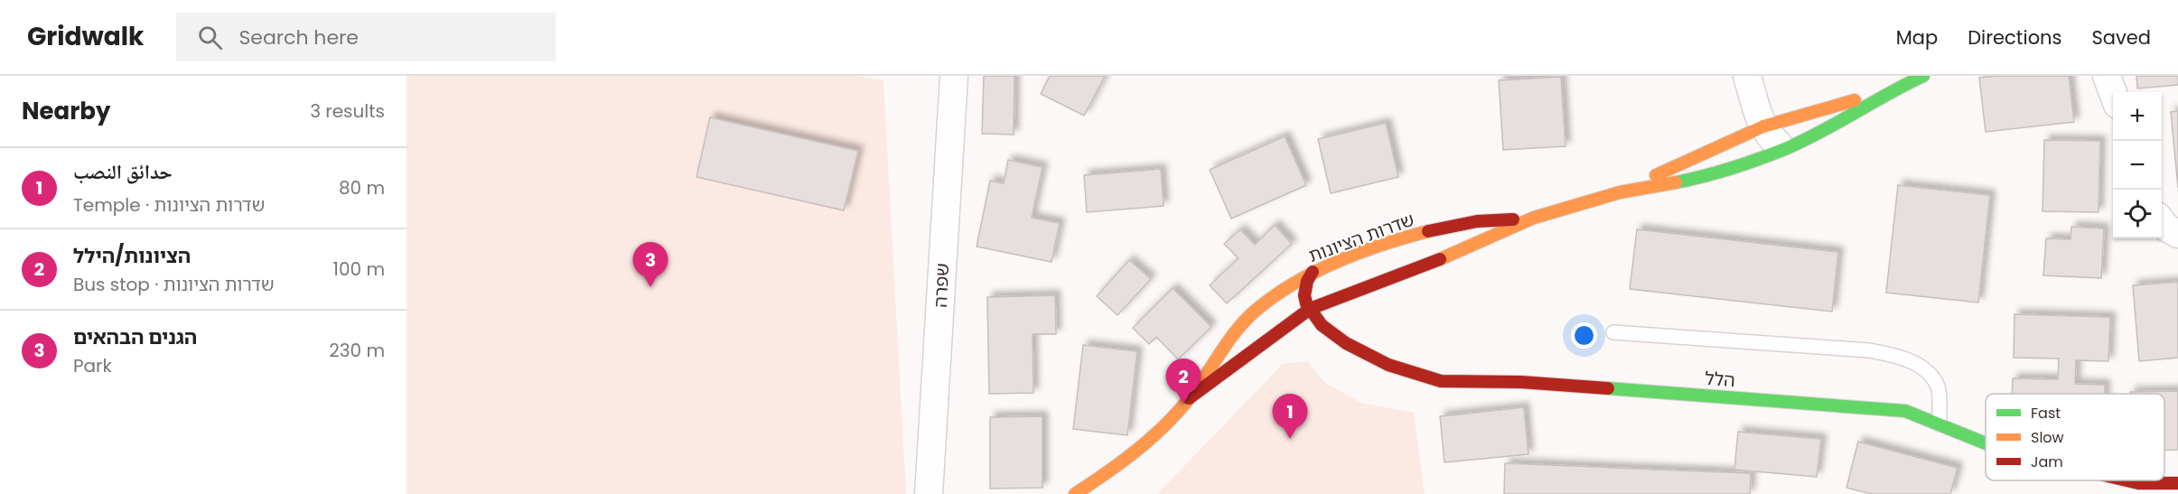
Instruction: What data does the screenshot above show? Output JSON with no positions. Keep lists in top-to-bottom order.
{
  "streets": {
    "street": ["שדרות הציונות", "שפרה", "הלל"]
  },
  "crossings": [
    ["שדרות הציונות", "הלל"]
  ],
  "legend": ["Fast", "Slow", "Jam"],
  "page": {
    "header": "Gridwalk",
    "search": "Search here",
    "nav": ["Map", "Directions", "Saved"],
    "heading": ["Nearby", "3 results"],
    "map_buttons": ["+", "−"],
    "list": [
      {
        "mark": "1",
        "name": "حدائق النصب",
        "note": "Temple · שדרות הציונות",
        "value": "80 m"
      },
      {
        "mark": "2",
        "name": "הציונות/הילל",
        "note": "Bus stop · שדרות הציונות",
        "value": "100 m"
      },
      {
        "mark": "3",
        "name": "הגנים הבהאים",
        "note": "Park",
        "value": "230 m"
      }
    ],
    "pins": ["3", "2", "1"]
  }
}
